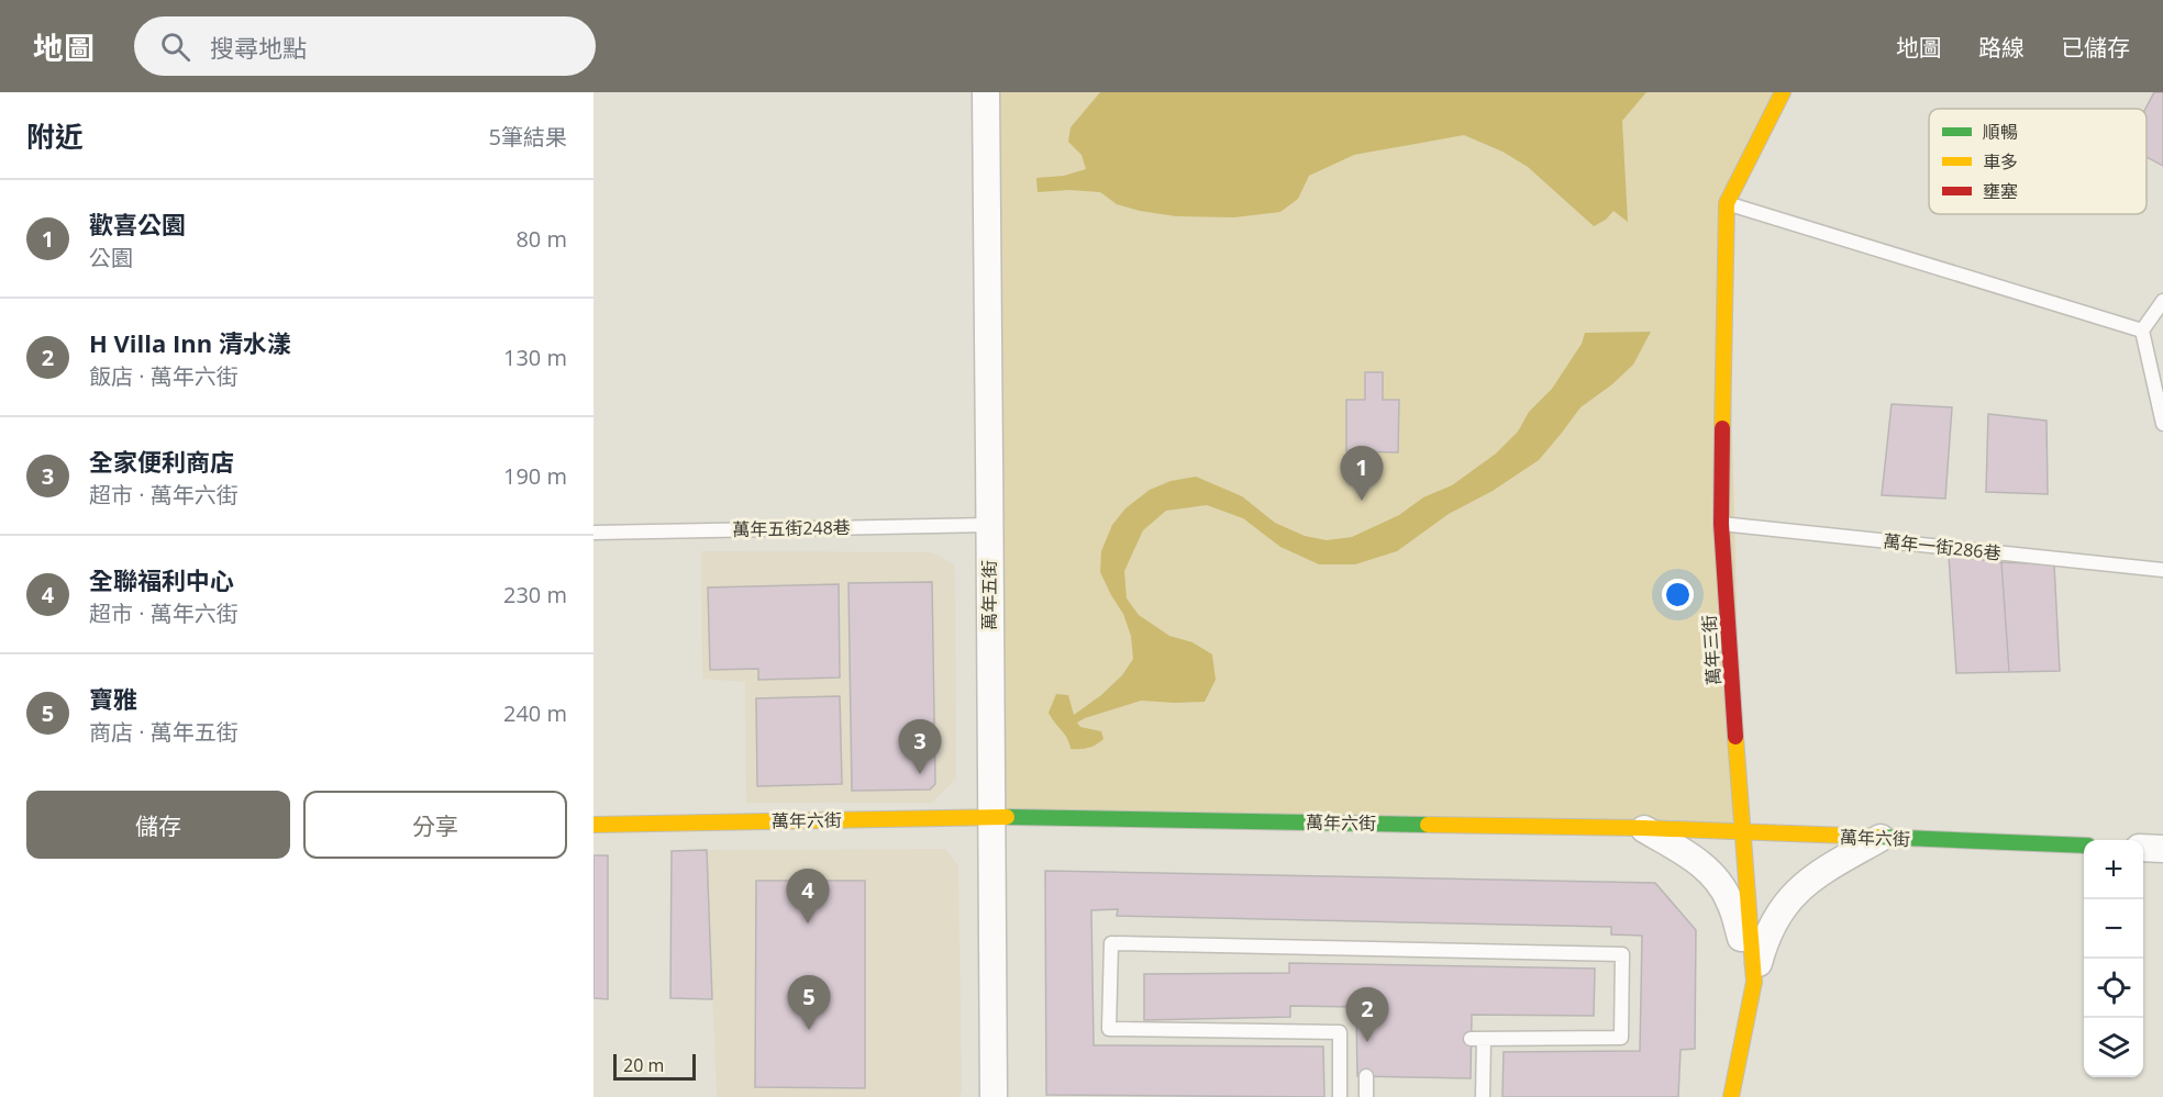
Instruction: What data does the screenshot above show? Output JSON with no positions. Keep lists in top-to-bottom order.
{
  "streets": {
    "street": ["萬年五街", "萬年三街", "萬年六街"],
    "lane": ["萬年五街248巷", "萬年一街286巷"]
  },
  "crossings": [
    ["萬年五街248巷", "萬年五街"],
    ["萬年一街286巷", "萬年三街"],
    ["萬年五街", "萬年六街"],
    ["萬年三街", "萬年六街"]
  ],
  "legend": ["順暢", "車多", "壅塞"],
  "scale_bar": "20 m",
  "page": {
    "header": "地圖",
    "search": "搜尋地點",
    "nav": ["地圖", "路線", "已儲存"],
    "heading": ["附近", "5筆結果"],
    "list": [
      {
        "mark": "1",
        "name": "歡喜公園",
        "note": "公園",
        "value": "80 m"
      },
      {
        "mark": "2",
        "name": "H Villa Inn 清水漾",
        "note": "飯店 · 萬年六街",
        "value": "130 m"
      },
      {
        "mark": "3",
        "name": "全家便利商店",
        "note": "超市 · 萬年六街",
        "value": "190 m"
      },
      {
        "mark": "4",
        "name": "全聯福利中心",
        "note": "超市 · 萬年六街",
        "value": "230 m"
      },
      {
        "mark": "5",
        "name": "寶雅",
        "note": "商店 · 萬年五街",
        "value": "240 m"
      }
    ],
    "pins": [
      "1",
      "3",
      "4",
      "5",
      "2"
    ],
    "buttons": ["儲存", "分享"],
    "map_buttons": ["+", "−"],
    "scale": "20 m"
  }
}
